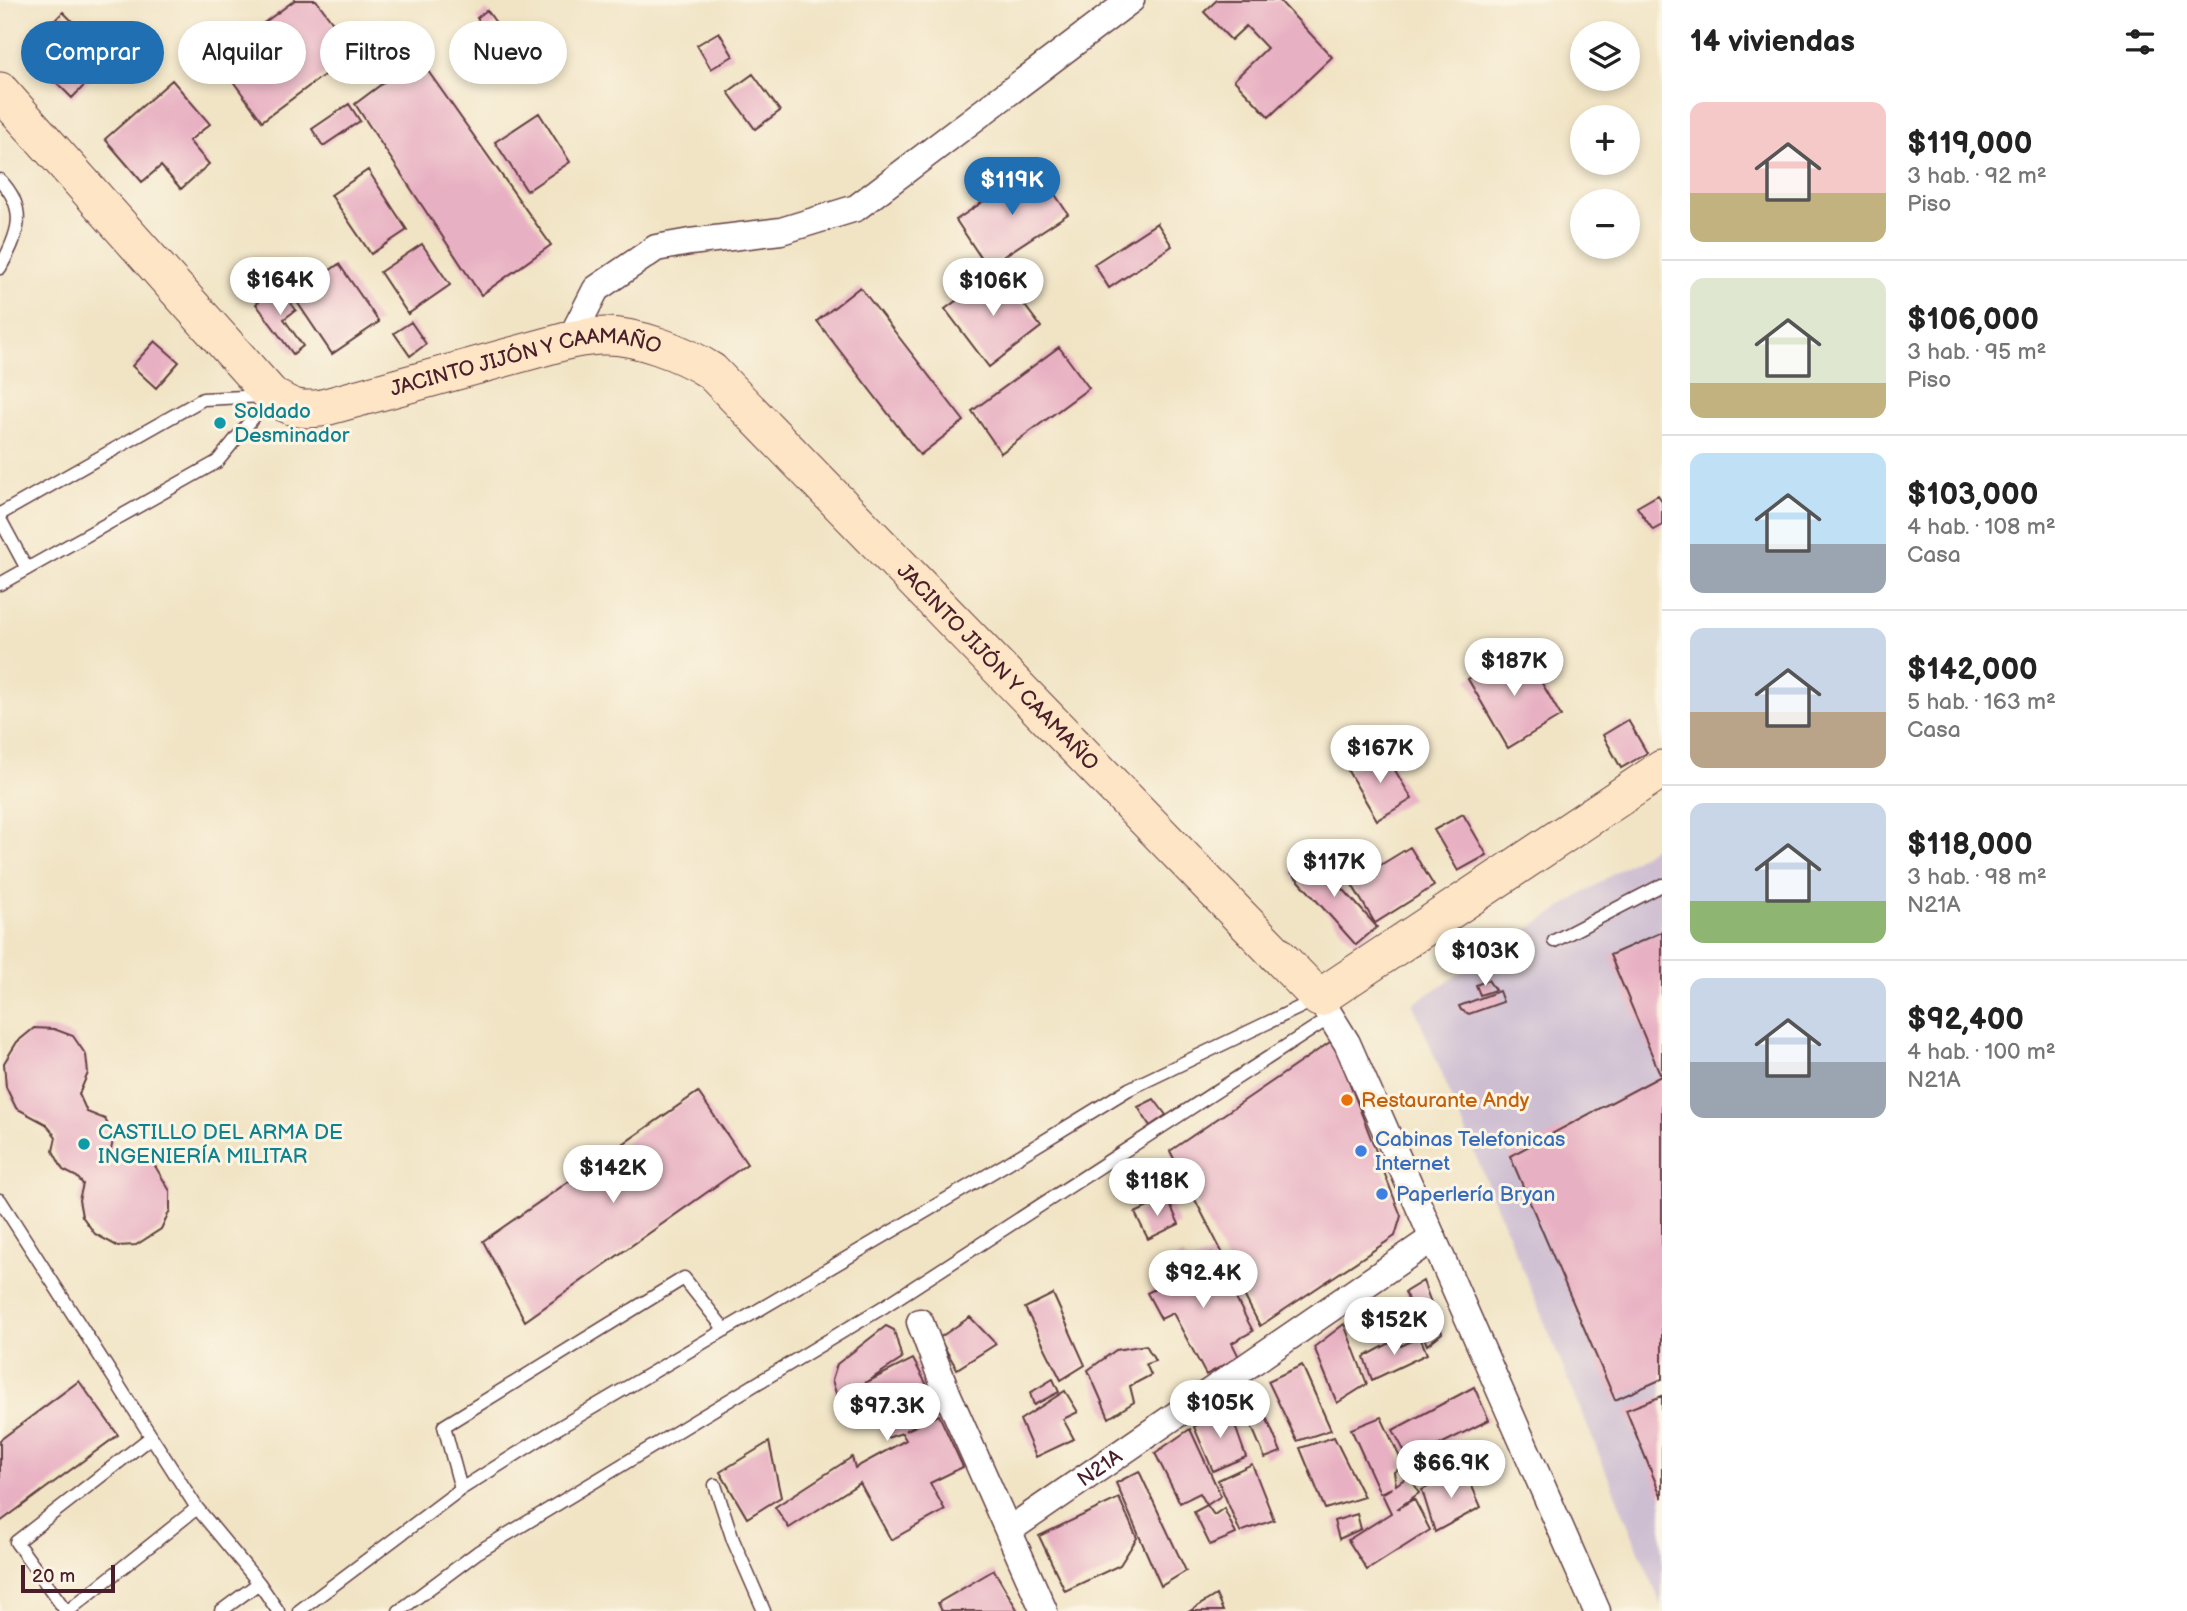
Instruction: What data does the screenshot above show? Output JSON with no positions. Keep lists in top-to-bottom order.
{
  "streets": {
    "street": ["JACINTO JIJÓN Y CAAMAÑO", "N21A"]
  },
  "places": [
    "Soldado Desminador",
    "Restaurante Andy",
    "CASTILLO DEL ARMA DE INGENIERÍA MILITAR",
    "Cabinas Telefonicas Internet",
    "Paperlería Bryan"
  ],
  "scale_bar": "20 m",
  "page": {
    "heading": "14 viviendas",
    "map_buttons": ["+", "−"],
    "chip": [
      "Comprar",
      "Alquilar",
      "Filtros",
      "Nuevo"
    ],
    "list": [
      {
        "name": "$119,000",
        "note": "3 hab. · 92 m² · Piso"
      },
      {
        "name": "$106,000",
        "note": "3 hab. · 95 m² · Piso"
      },
      {
        "name": "$103,000",
        "note": "4 hab. · 108 m² · Casa"
      },
      {
        "name": "$142,000",
        "note": "5 hab. · 163 m² · Casa"
      },
      {
        "name": "$118,000",
        "note": "3 hab. · 98 m² · N21A"
      },
      {
        "name": "$92,400",
        "note": "4 hab. · 100 m² · N21A"
      }
    ],
    "price": [
      "$119K",
      "$164K",
      "$106K",
      "$187K",
      "$167K",
      "$117K",
      "$103K",
      "$142K",
      "$118K",
      "$92.4K",
      "$152K",
      "$105K",
      "$97.3K",
      "$66.9K"
    ],
    "scale": "20 m"
  }
}
